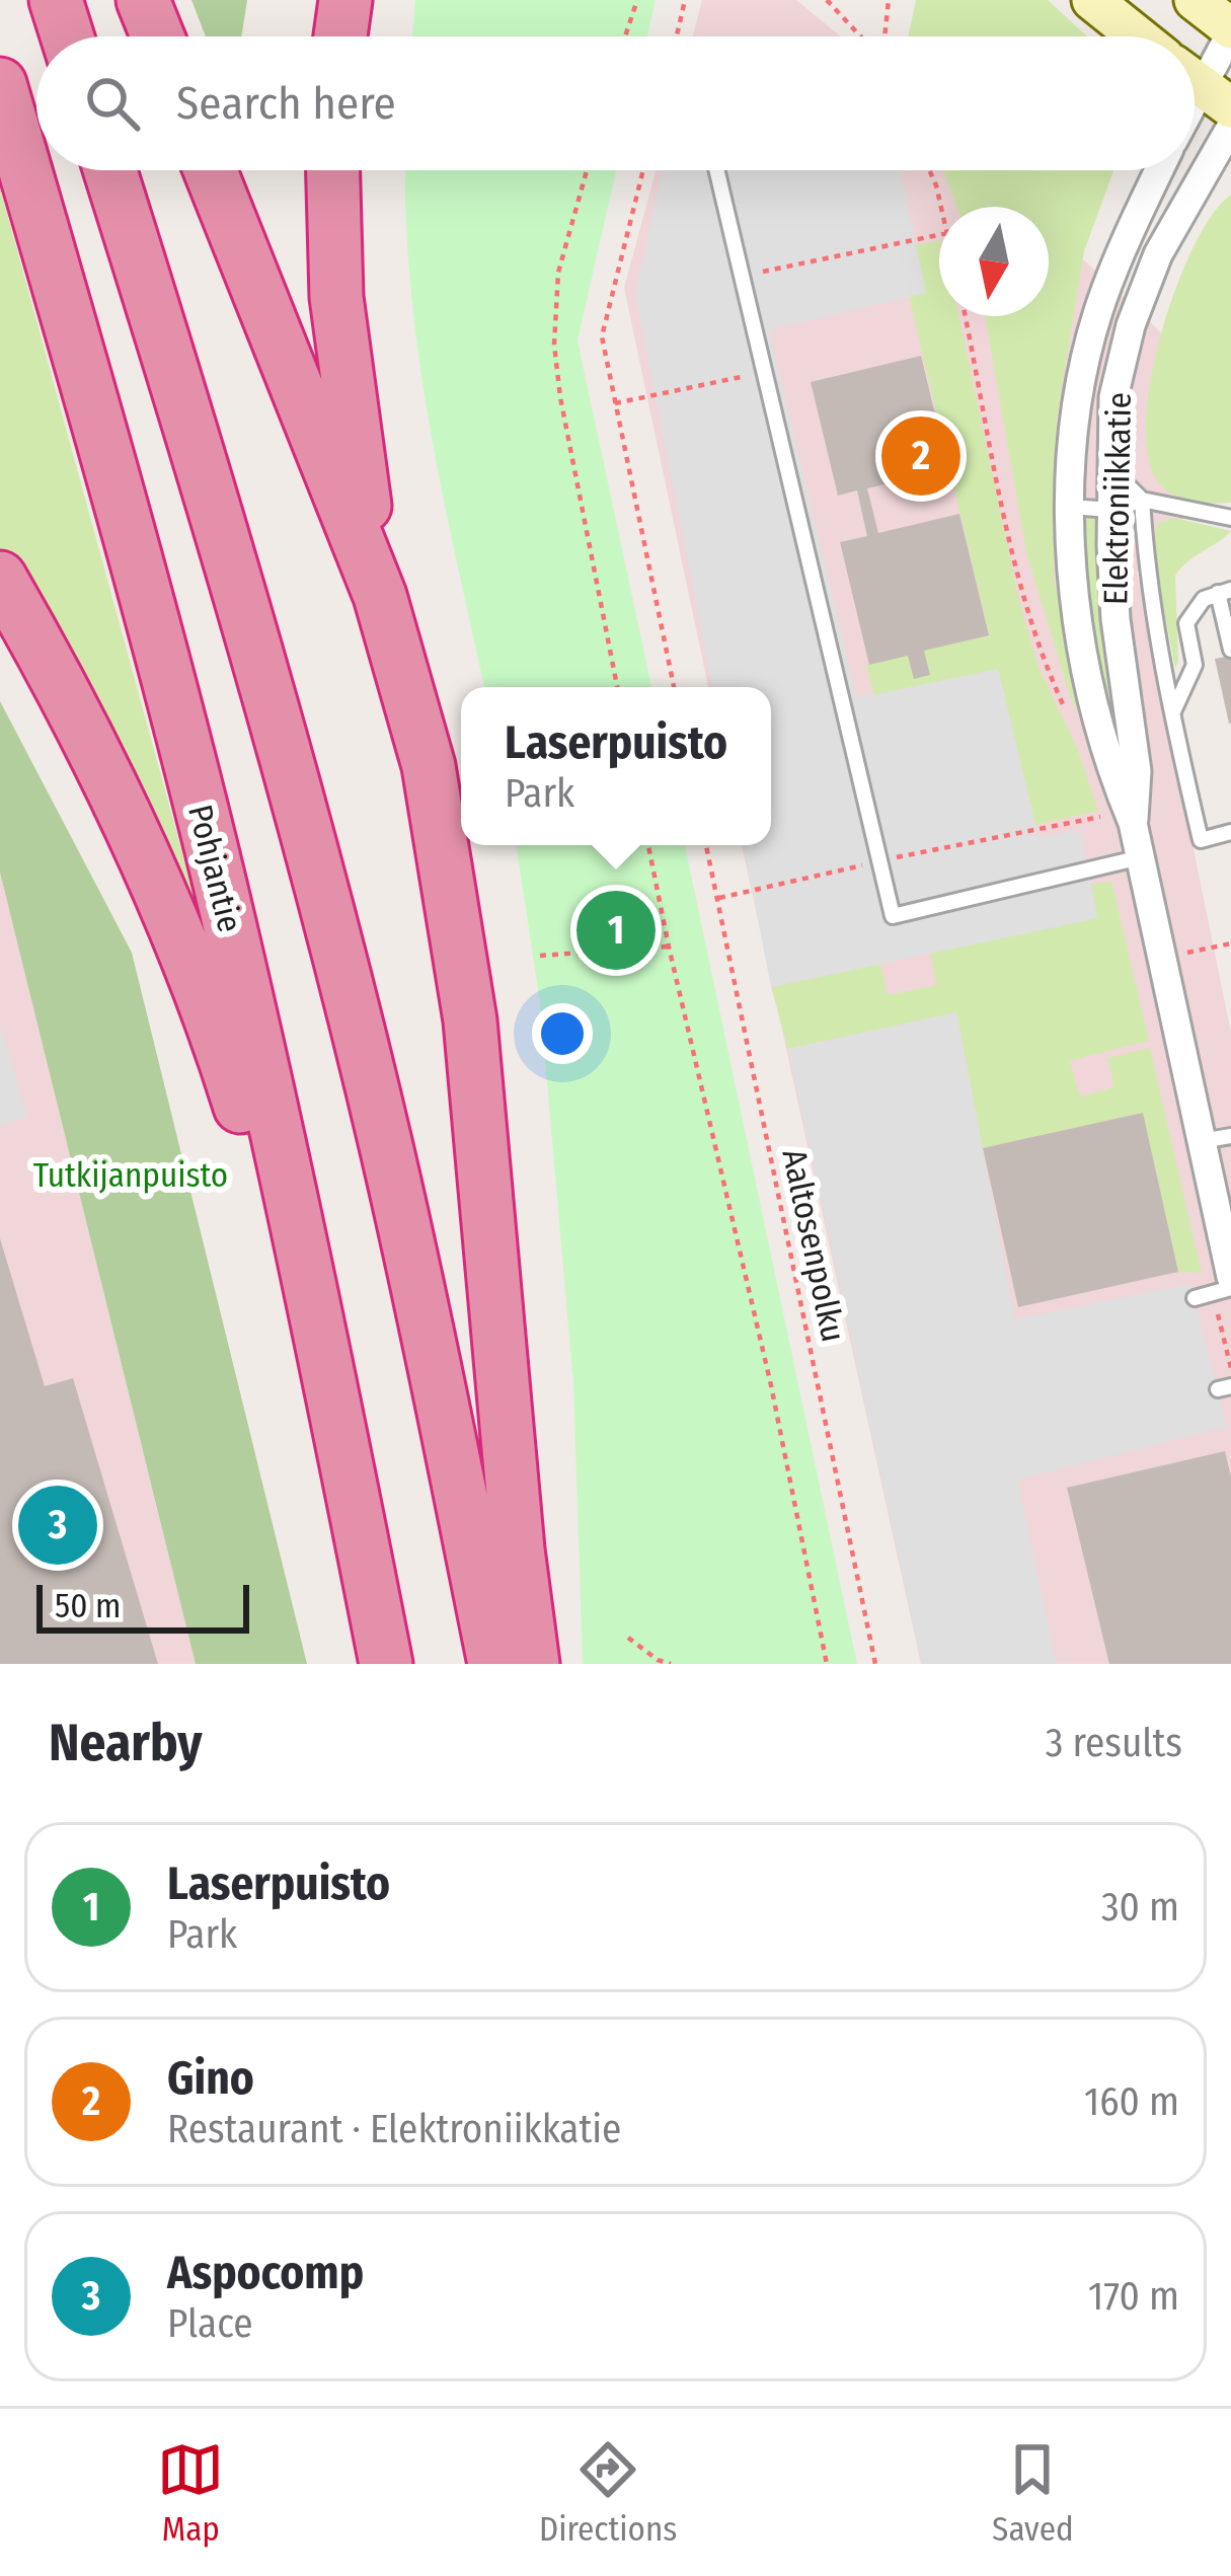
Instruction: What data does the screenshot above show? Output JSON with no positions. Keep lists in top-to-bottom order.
{
  "streets": {
    "highway": ["Pohjantie"],
    "street": ["Elektroniikkatie"],
    "path": ["Aaltosenpolku"]
  },
  "parks": ["Tutkijanpuisto"],
  "scale_bar": "50 m",
  "north": "bottom",
  "page": {
    "search": "Search here",
    "pins": ["2", "1", "3"],
    "popup": ["Laserpuisto", "Park"],
    "scale": "50 m",
    "heading": ["Nearby", "3 results"],
    "list": [
      {
        "mark": "1",
        "name": "Laserpuisto",
        "note": "Park",
        "value": "30 m"
      },
      {
        "mark": "2",
        "name": "Gino",
        "note": "Restaurant · Elektroniikkatie",
        "value": "160 m"
      },
      {
        "mark": "3",
        "name": "Aspocomp",
        "note": "Place",
        "value": "170 m"
      }
    ],
    "nav": ["Map", "Directions", "Saved"]
  }
}
